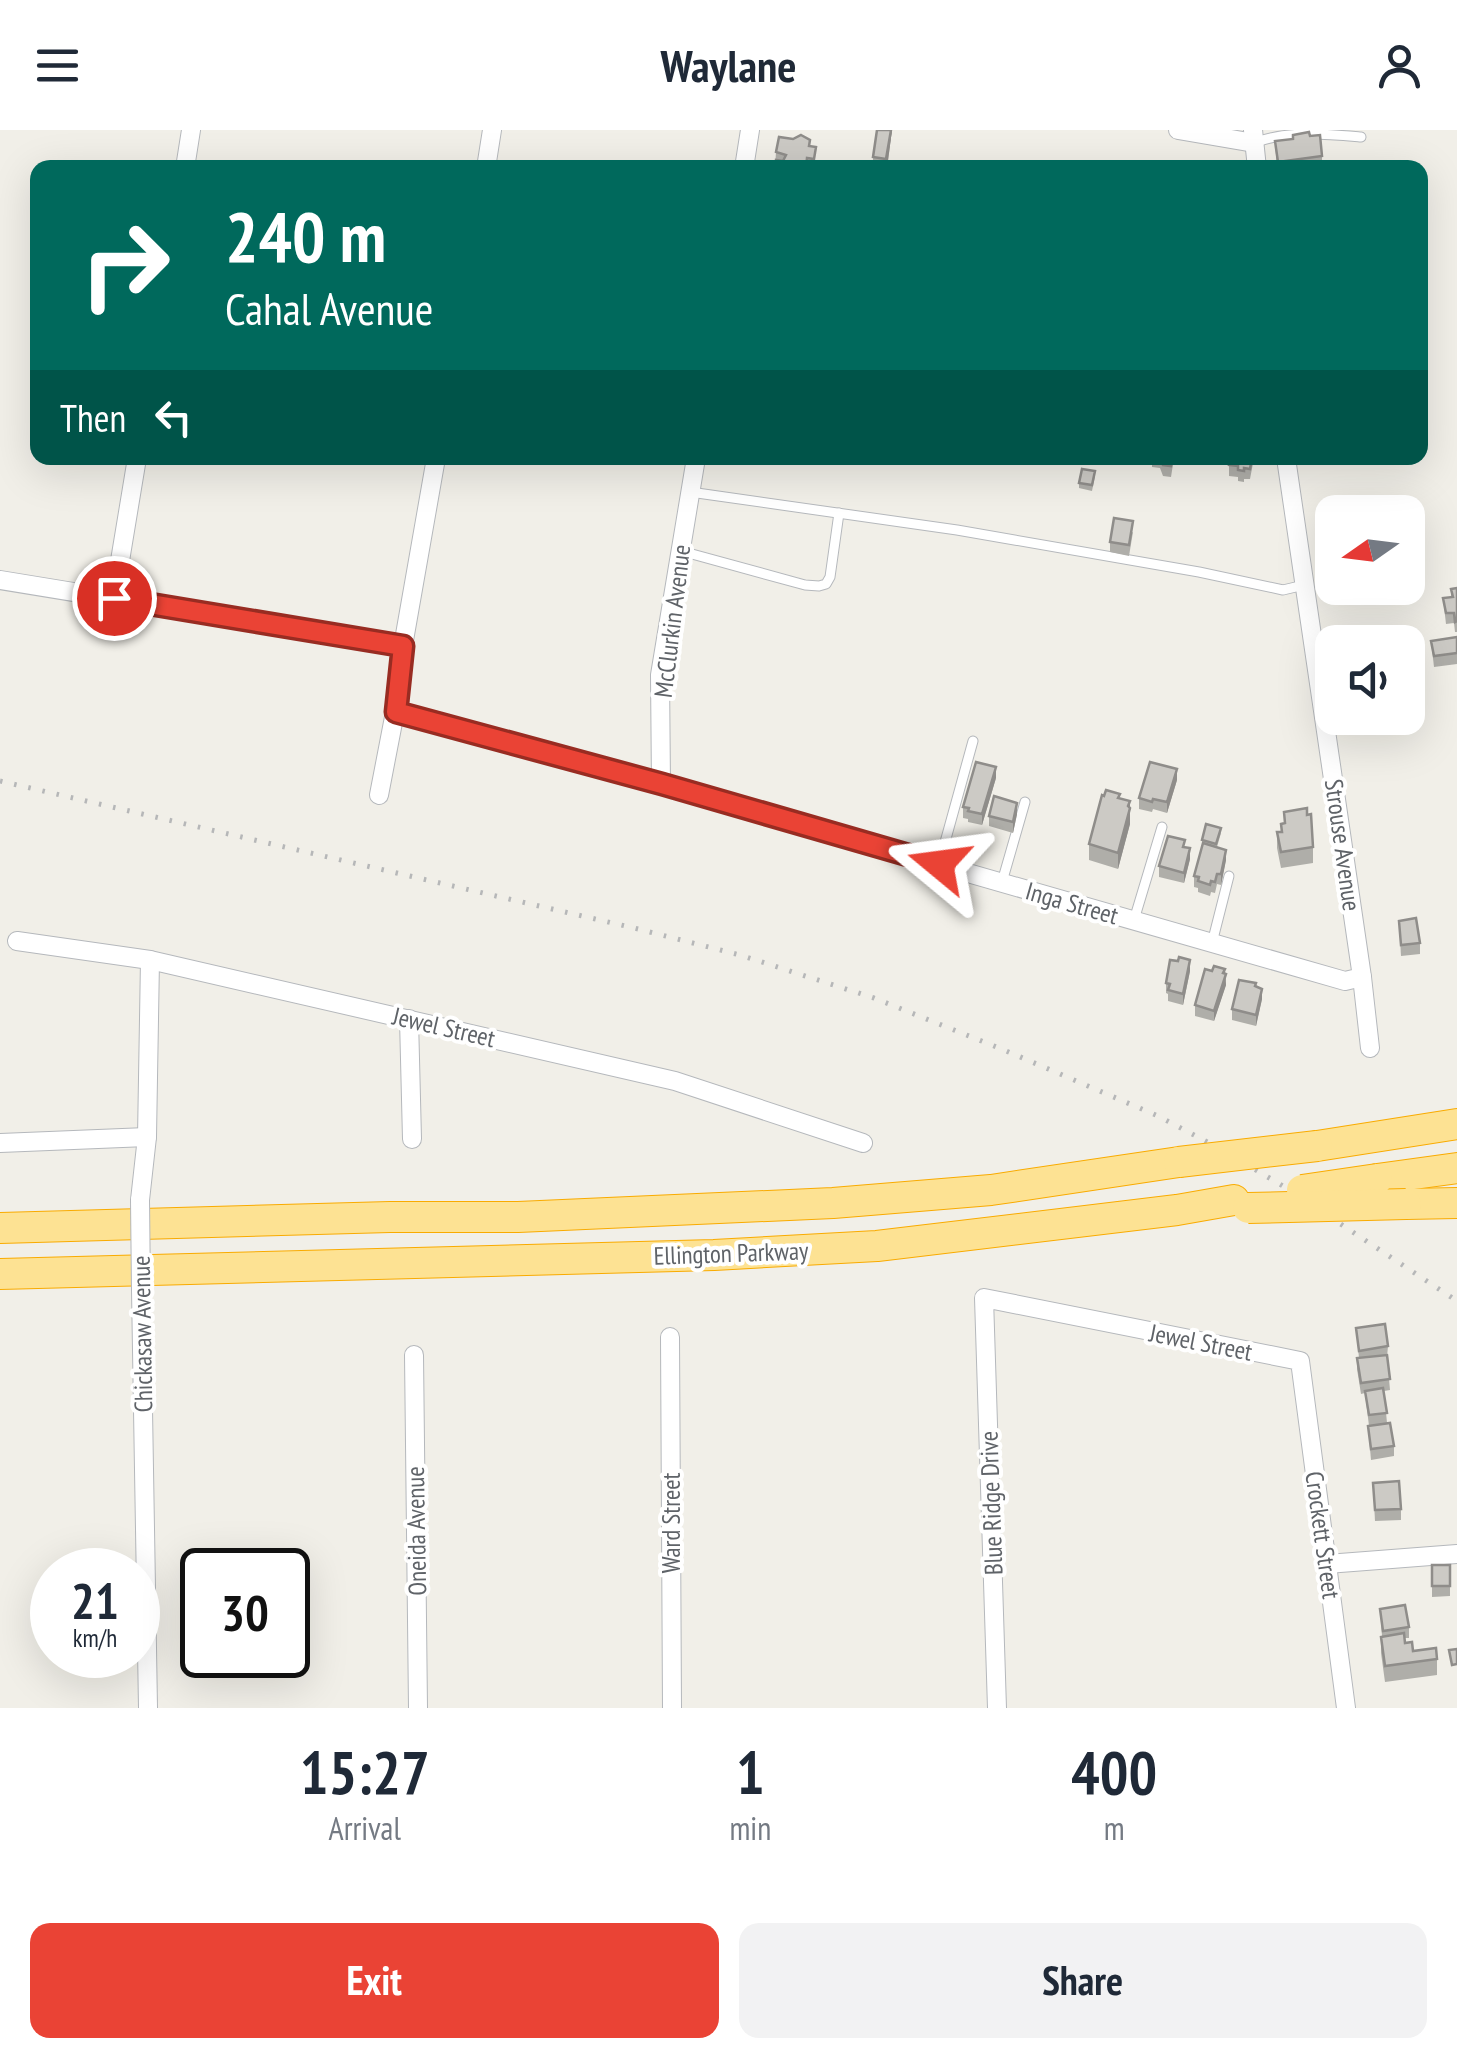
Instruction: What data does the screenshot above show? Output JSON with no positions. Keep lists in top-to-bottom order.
{
  "streets": {
    "highway": ["Ellington Parkway"],
    "street": [
      "McClurkin Avenue",
      "Strouse Avenue",
      "Inga Street",
      "Jewel Street",
      "Chickasaw Avenue",
      "Blue Ridge Drive",
      "Ward Street",
      "Oneida Avenue",
      "Crockett Street"
    ]
  },
  "crossings": [
    ["McClurkin Avenue", "Inga Street"],
    ["Strouse Avenue", "Inga Street"],
    ["Jewel Street", "Chickasaw Avenue"],
    ["Jewel Street", "Blue Ridge Drive"],
    ["Jewel Street", "Crockett Street"]
  ],
  "north": "left",
  "page": {
    "header": "Waylane",
    "turn": ["240 m", "Cahal Avenue"],
    "then": "Then",
    "speed": "21 km/h",
    "limit": "30",
    "eta": [
      "15:27",
      "Arrival",
      "1",
      "min",
      "400",
      "m"
    ],
    "buttons": ["Exit", "Share"]
  }
}
